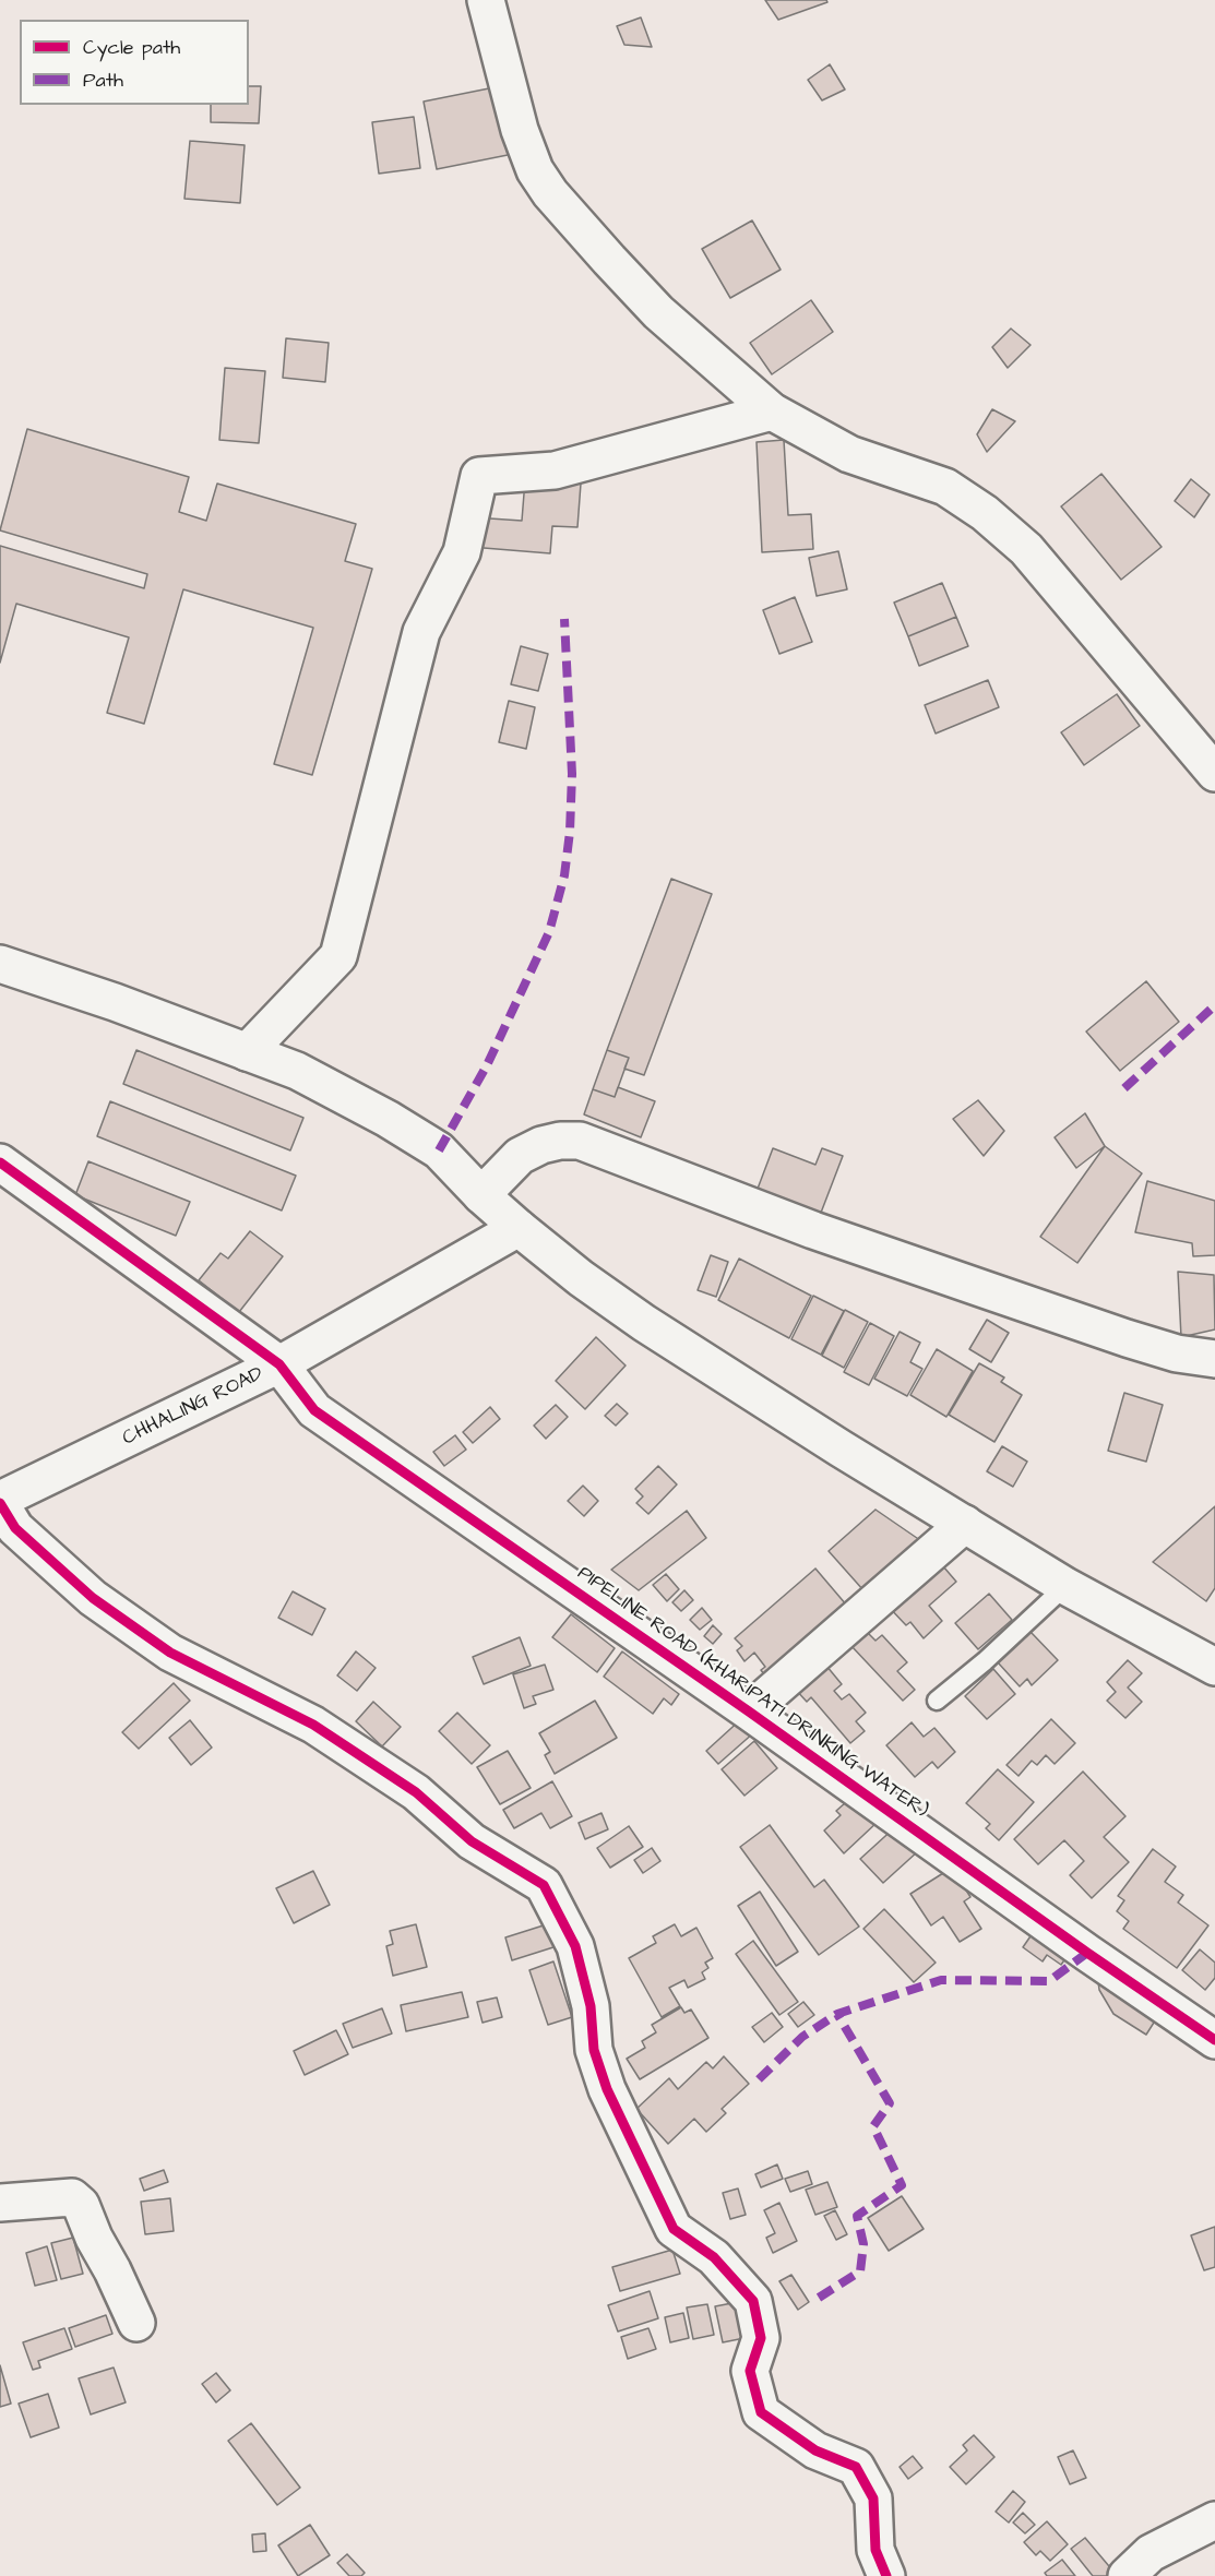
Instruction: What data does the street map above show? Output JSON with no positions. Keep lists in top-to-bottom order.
{
  "streets": {
    "street": ["CHHALING ROAD", "PIPELINE ROAD (KHARIPATI DRINKING WATER)"]
  },
  "crossings": [
    ["CHHALING ROAD", "PIPELINE ROAD (KHARIPATI DRINKING WATER)"]
  ],
  "legend": ["Cycle path", "Path"]
}
